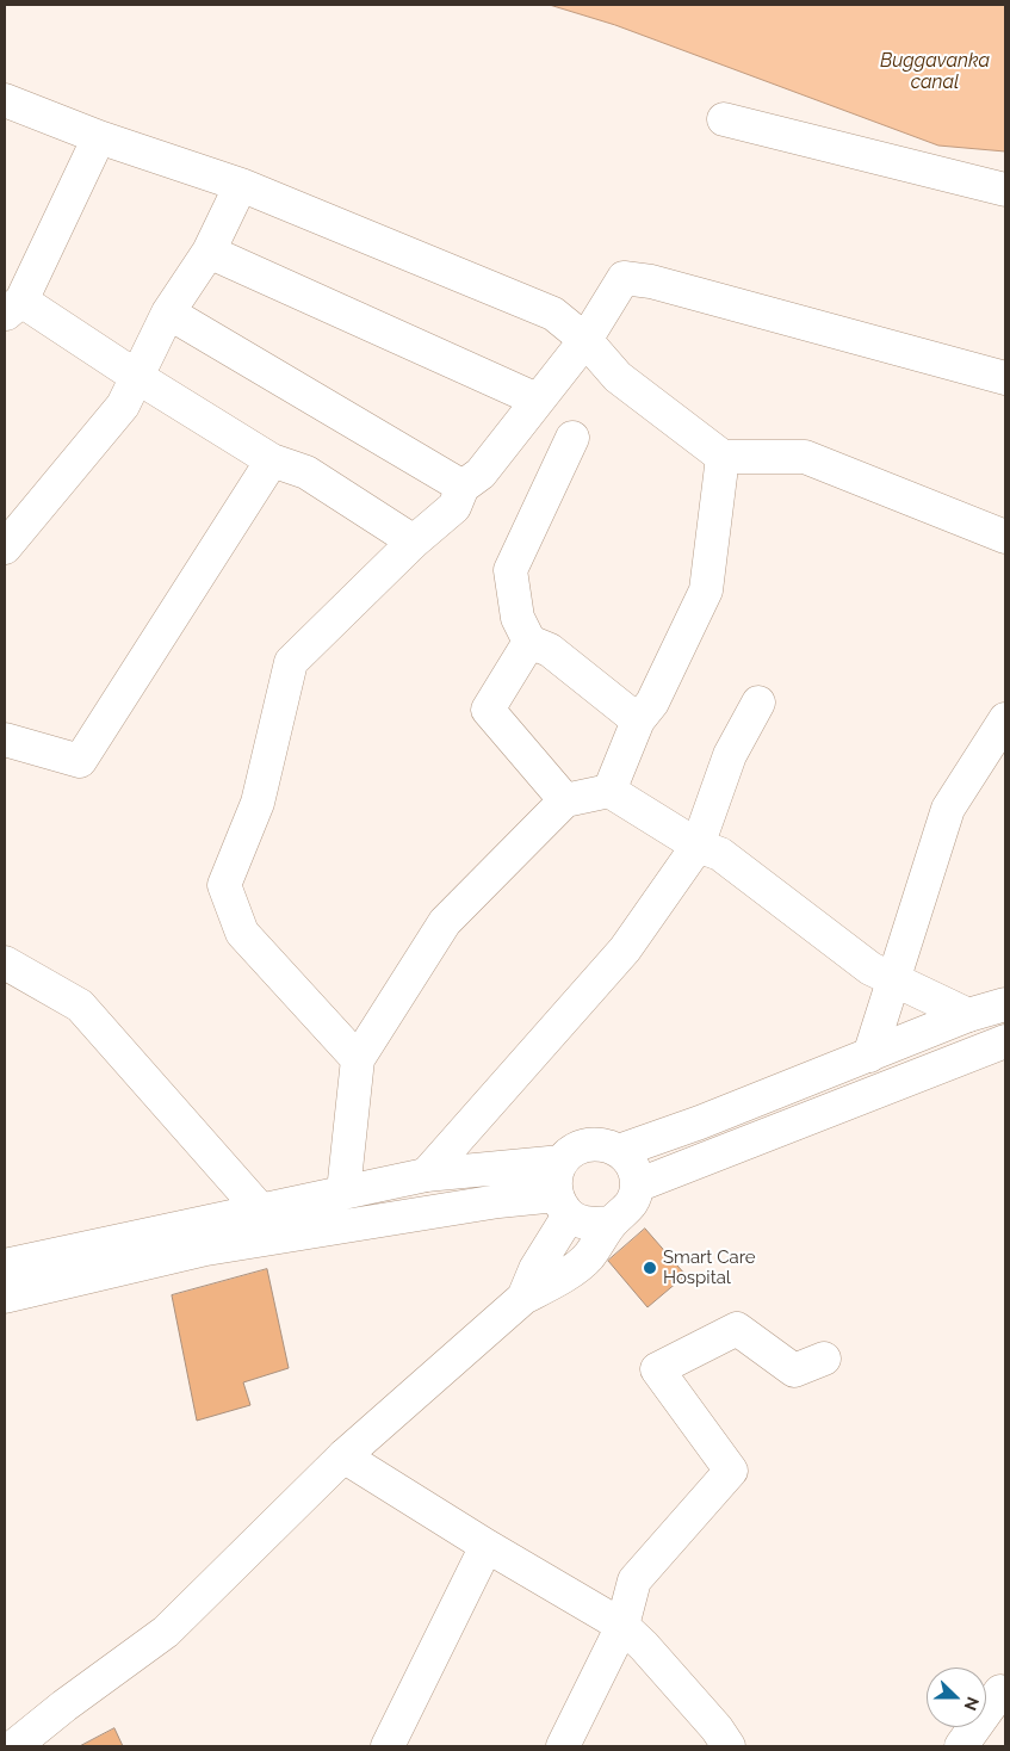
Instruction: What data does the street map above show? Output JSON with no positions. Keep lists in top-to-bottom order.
{
  "water": ["Buggavanka canal"],
  "places": ["Smart Care Hospital"],
  "north": "right"
}
